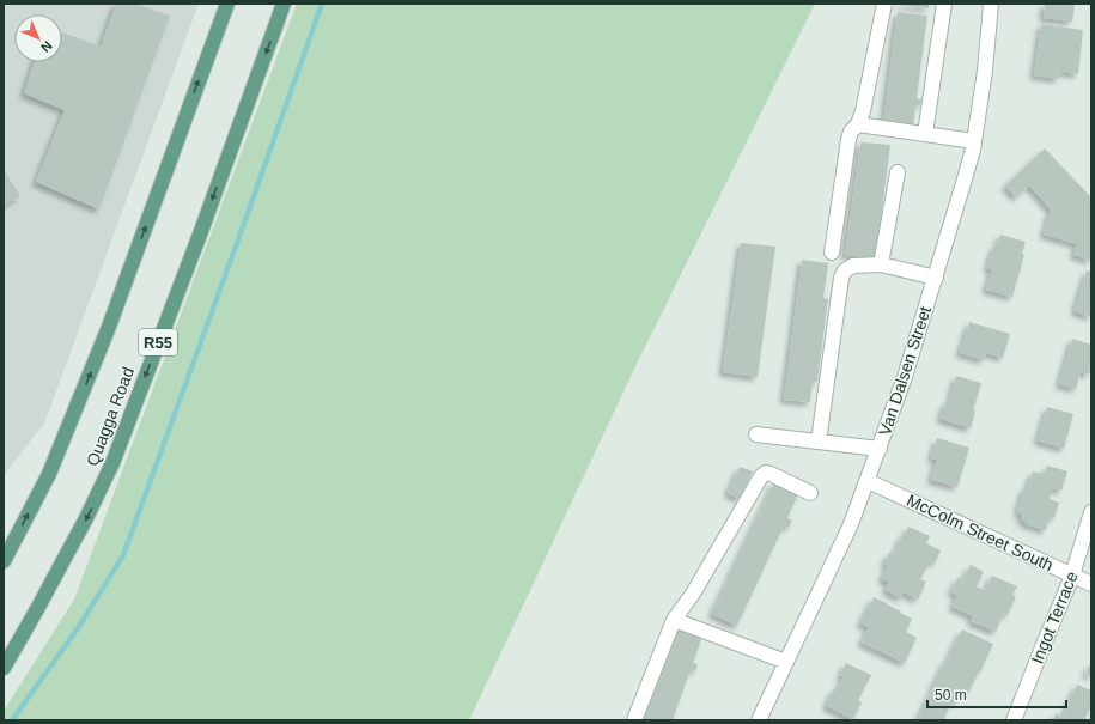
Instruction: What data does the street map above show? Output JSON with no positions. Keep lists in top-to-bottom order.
{
  "streets": {
    "main road": ["R55", "Quagga Road"],
    "street": ["Van Dalsen Street", "McColm Street South", "Ingot Terrace"]
  },
  "crossings": [
    ["Van Dalsen Street", "McColm Street South"],
    ["McColm Street South", "Ingot Terrace"]
  ],
  "scale_bar": "50 m",
  "north": "bottom right"
}
